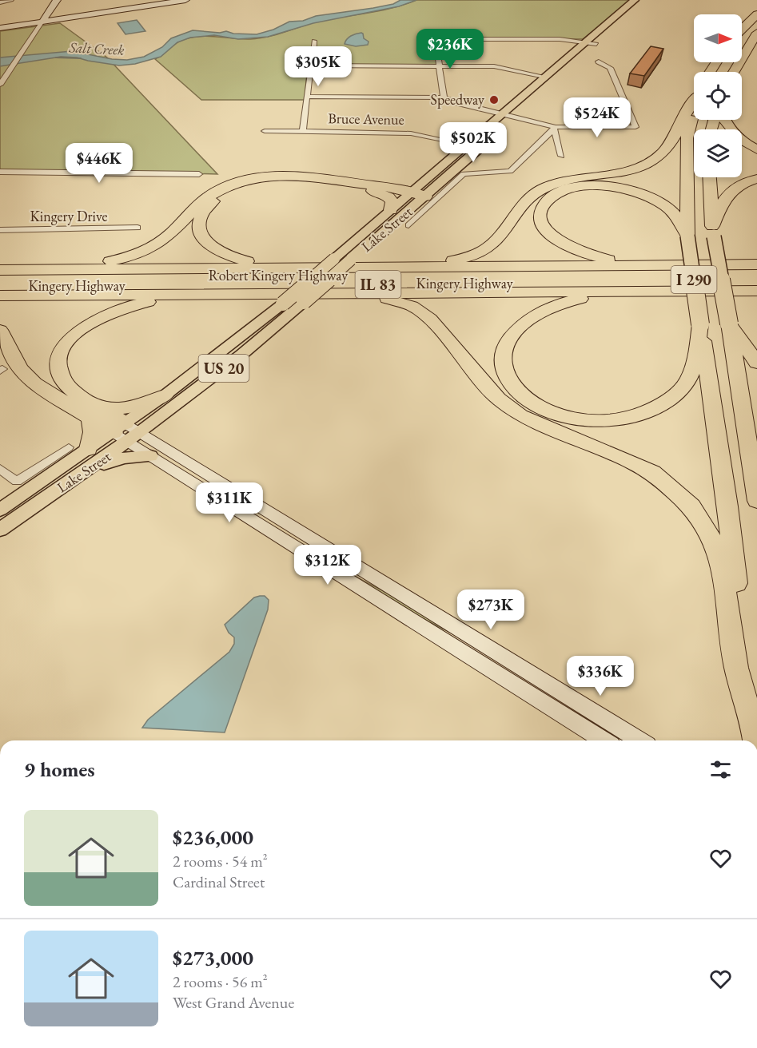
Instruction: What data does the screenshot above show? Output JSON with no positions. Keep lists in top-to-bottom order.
{
  "streets": {
    "highway": [
      "Robert Kingery Highway",
      "I 290",
      "Kingery Highway",
      "IL 83",
      "US 20"
    ],
    "main road": ["Lake Street"],
    "street": ["Bruce Avenue", "Kingery Drive"]
  },
  "crossings": [
    ["Bruce Avenue", "Lake Street"],
    ["Lake Street", "US 20"]
  ],
  "water": ["Salt Creek"],
  "places": ["Speedway"],
  "north": "right",
  "page": {
    "price": [
      "$236K",
      "$305K",
      "$524K",
      "$502K",
      "$446K",
      "$311K",
      "$312K",
      "$273K",
      "$336K"
    ],
    "heading": "9 homes",
    "list": [
      {
        "name": "$236,000",
        "note": "2 rooms · 54 m² · Cardinal Street"
      },
      {
        "name": "$273,000",
        "note": "2 rooms · 56 m² · West Grand Avenue"
      }
    ]
  }
}
